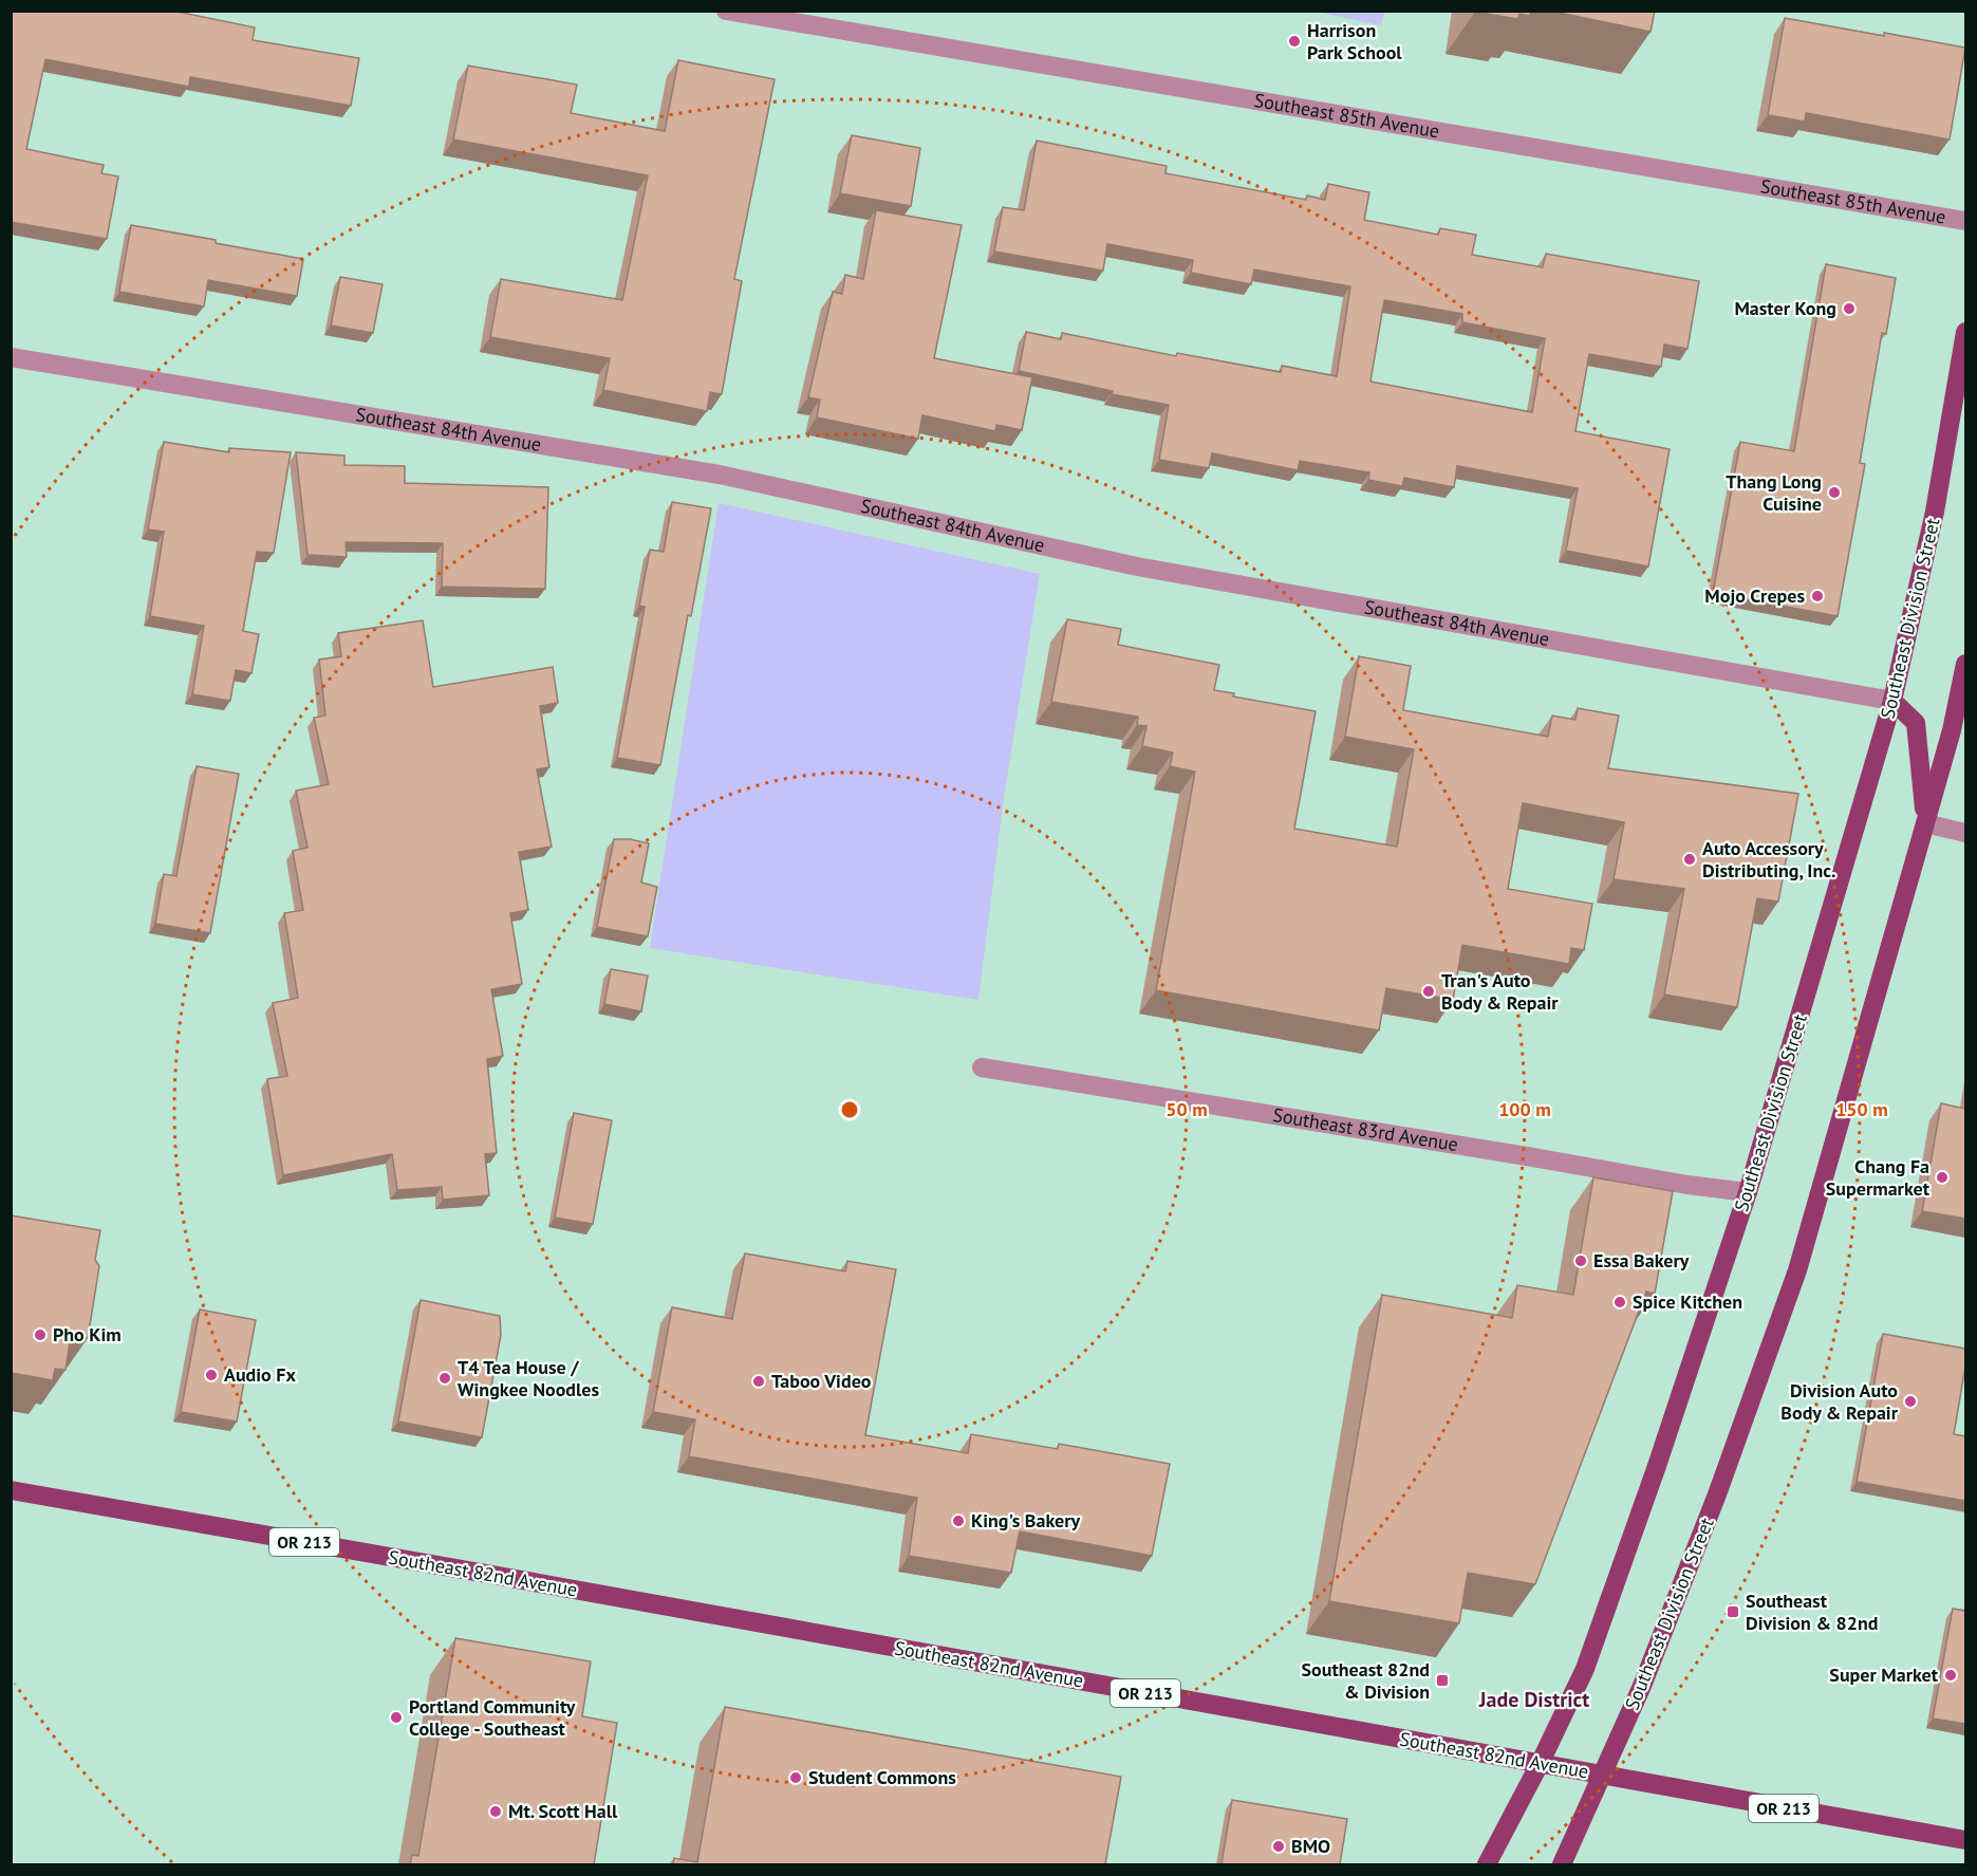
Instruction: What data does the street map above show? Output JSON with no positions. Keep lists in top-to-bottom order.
{
  "streets": {
    "main road": ["Southeast Division Street", "OR 213", "Southeast 82nd Avenue"],
    "street": ["Southeast 85th Avenue", "Southeast 84th Avenue", "Southeast 83rd Avenue"]
  },
  "crossings": [
    ["Southeast 84th Avenue", "Southeast Division Street"],
    ["Southeast Division Street", "Southeast 83rd Avenue"],
    ["Southeast Division Street", "Southeast 82nd Avenue"]
  ],
  "districts": ["Jade District"],
  "places": {
    "other": [
      "Harrison Park School",
      "Master Kong",
      "Thang Long Cuisine",
      "Mojo Crepes",
      "Auto Accessory Distributing, Inc.",
      "Tran's Auto Body & Repair",
      "Chang Fa Supermarket",
      "Essa Bakery",
      "Spice Kitchen",
      "Pho Kim",
      "Audio Fx",
      "T4 Tea House / Wingkee Noodles",
      "Taboo Video",
      "Division Auto Body & Repair",
      "King's Bakery",
      "Super Market",
      "Portland Community College - Southeast",
      "Student Commons",
      "Mt. Scott Hall",
      "BMO"
    ],
    "transit": ["Southeast Division & 82nd", "Southeast 82nd & Division"]
  },
  "rings": ["50 m", "100 m", "150 m"]
}
